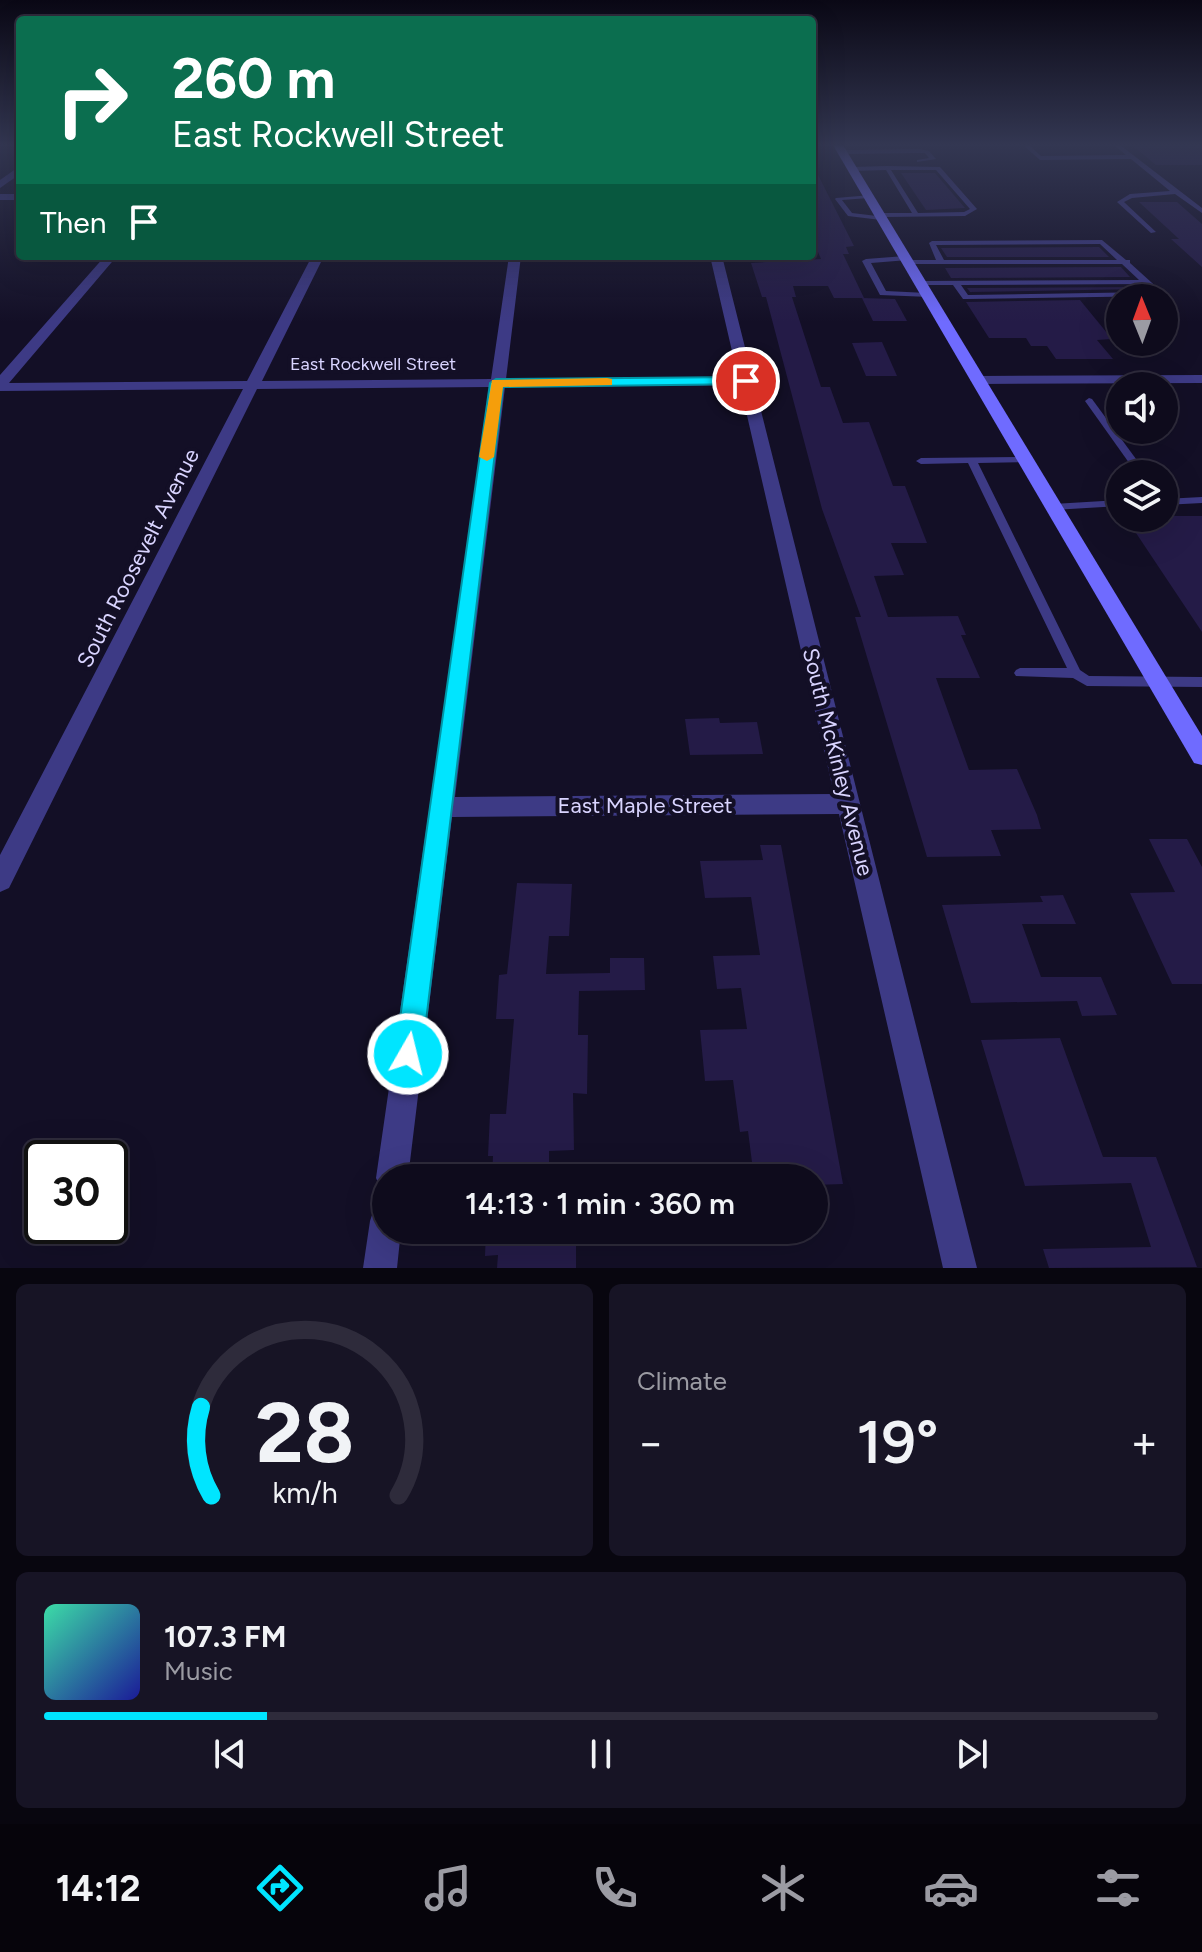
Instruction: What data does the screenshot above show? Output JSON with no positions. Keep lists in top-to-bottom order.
{
  "streets": {
    "street": [
      "East Rockwell Street",
      "South Roosevelt Avenue",
      "South McKinley Avenue",
      "East Maple Street"
    ]
  },
  "crossings": [
    ["East Rockwell Street", "South Roosevelt Avenue"],
    ["East Rockwell Street", "South McKinley Avenue"],
    ["South McKinley Avenue", "East Maple Street"]
  ],
  "north": "top",
  "page": {
    "turn": ["260 m", "East Rockwell Street"],
    "then": "Then",
    "limit": "30",
    "trip": "14:13 · 1 min · 360 m",
    "tile": "Climate",
    "heat": ["−", "19°", "+"],
    "song": ["107.3 FM", "Music"],
    "tabs": "14:12",
    "gauge": ["28", "km/h"]
  }
}
